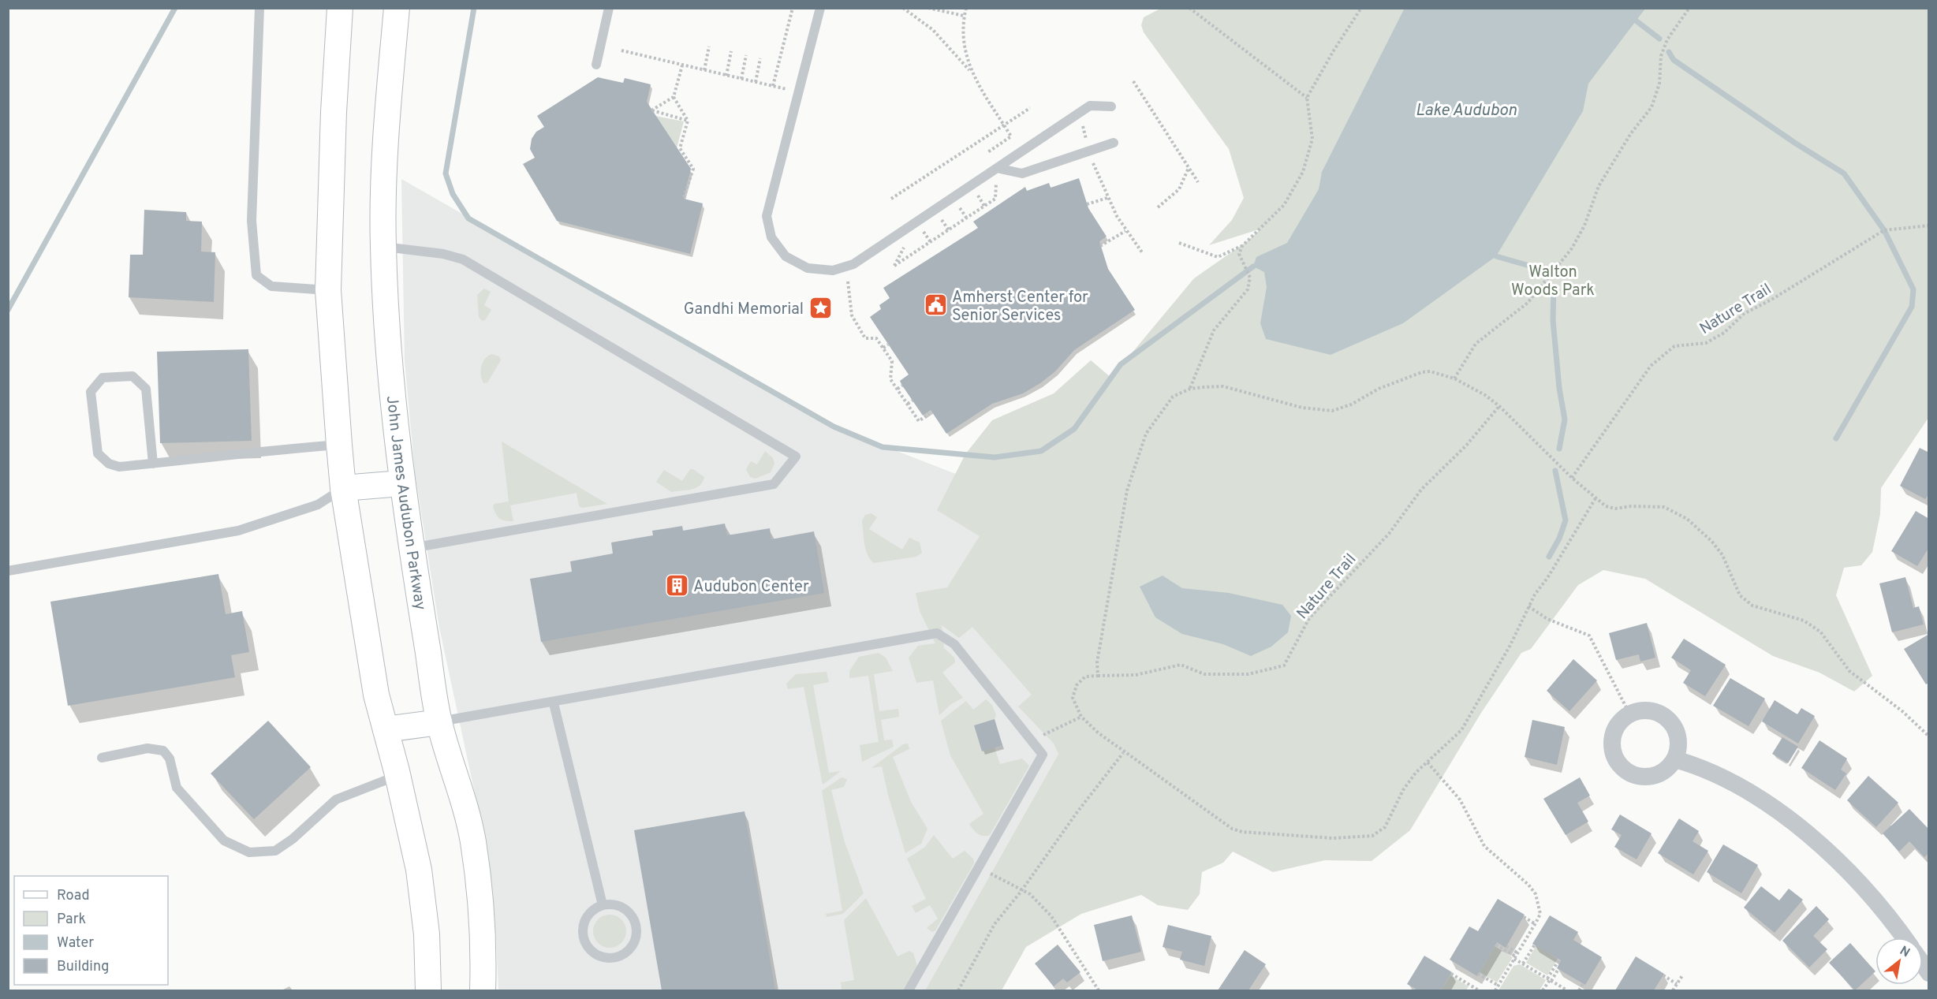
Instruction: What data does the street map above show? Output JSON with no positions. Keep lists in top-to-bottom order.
{
  "streets": {
    "main road": ["John James Audubon Parkway"],
    "path": ["Nature Trail"]
  },
  "water": ["Lake Audubon"],
  "parks": ["Walton Woods Park"],
  "places": {
    "public building": ["Amherst Center for Senior Services"],
    "place": ["Gandhi Memorial"],
    "building": ["Audubon Center"]
  },
  "legend": [
    "Road",
    "Park",
    "Water",
    "Building"
  ],
  "north": "top right"
}
